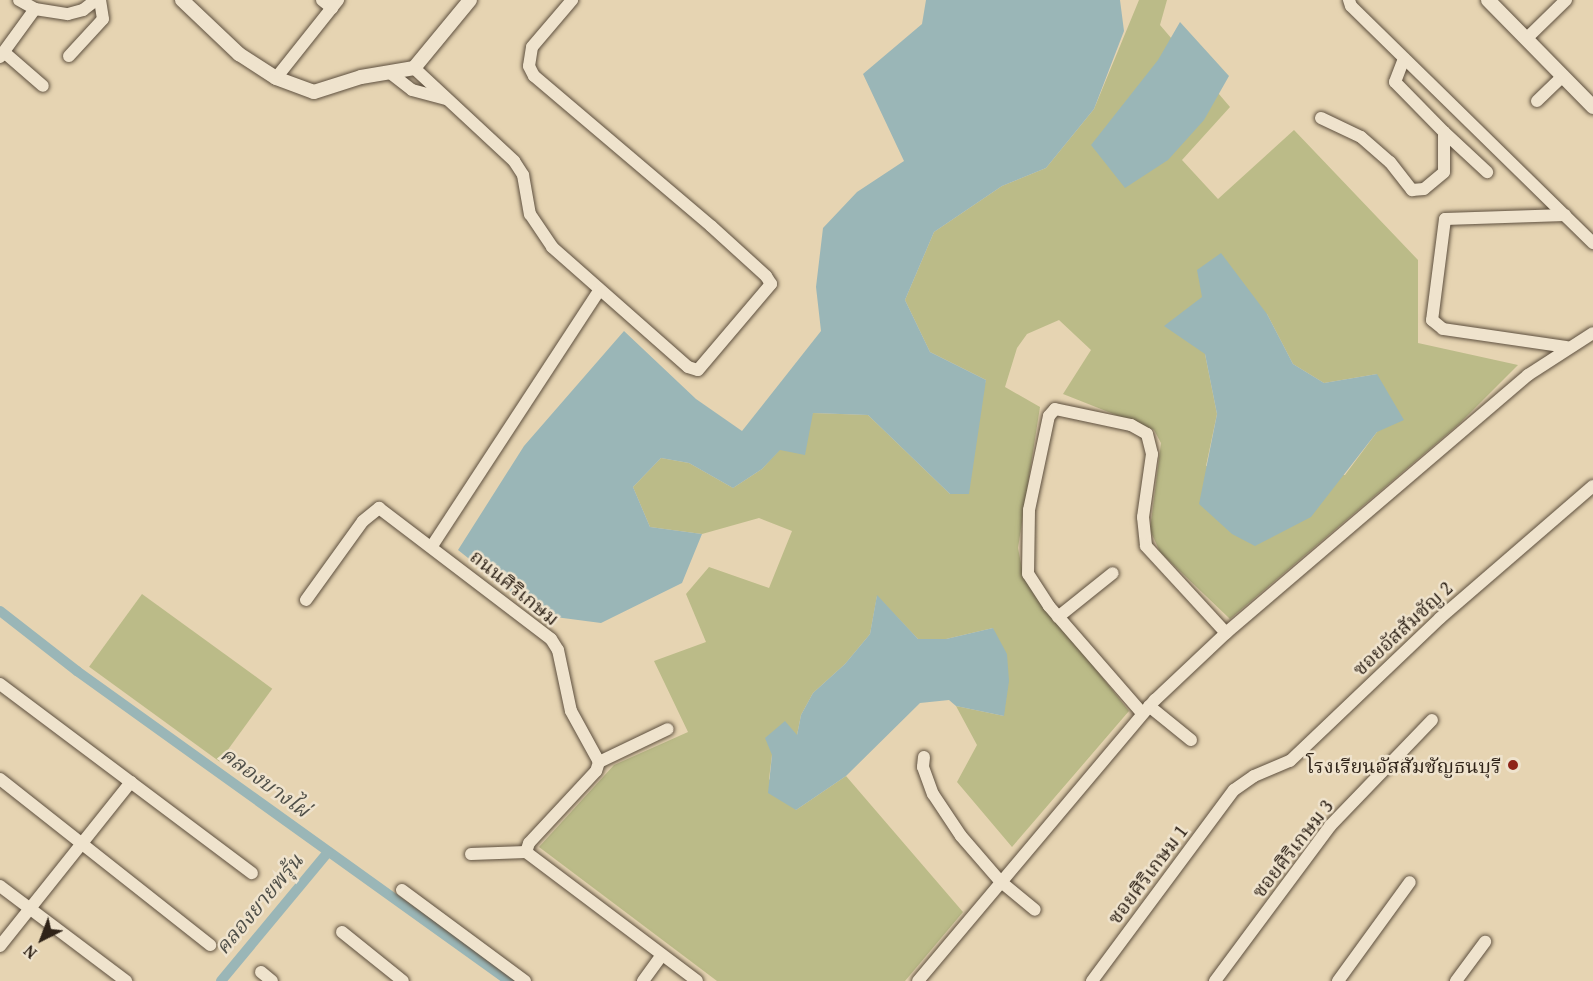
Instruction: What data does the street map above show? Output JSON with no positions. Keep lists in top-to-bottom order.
{
  "streets": {
    "street": [
      "ถนนศิริเกษม",
      "ซอยอัสสัมชัญ 2",
      "ซอยศิริเกษม 3",
      "ซอยศิริเกษม 1"
    ]
  },
  "crossings": [
    ["ซอยอัสสัมชัญ 2", "ซอยศิริเกษม 1"]
  ],
  "water": ["คลองบางไผ่", "คลองยายพรุ้น"],
  "places": ["โรงเรียนอัสสัมชัญธนบุรี"],
  "north": "bottom left"
}
